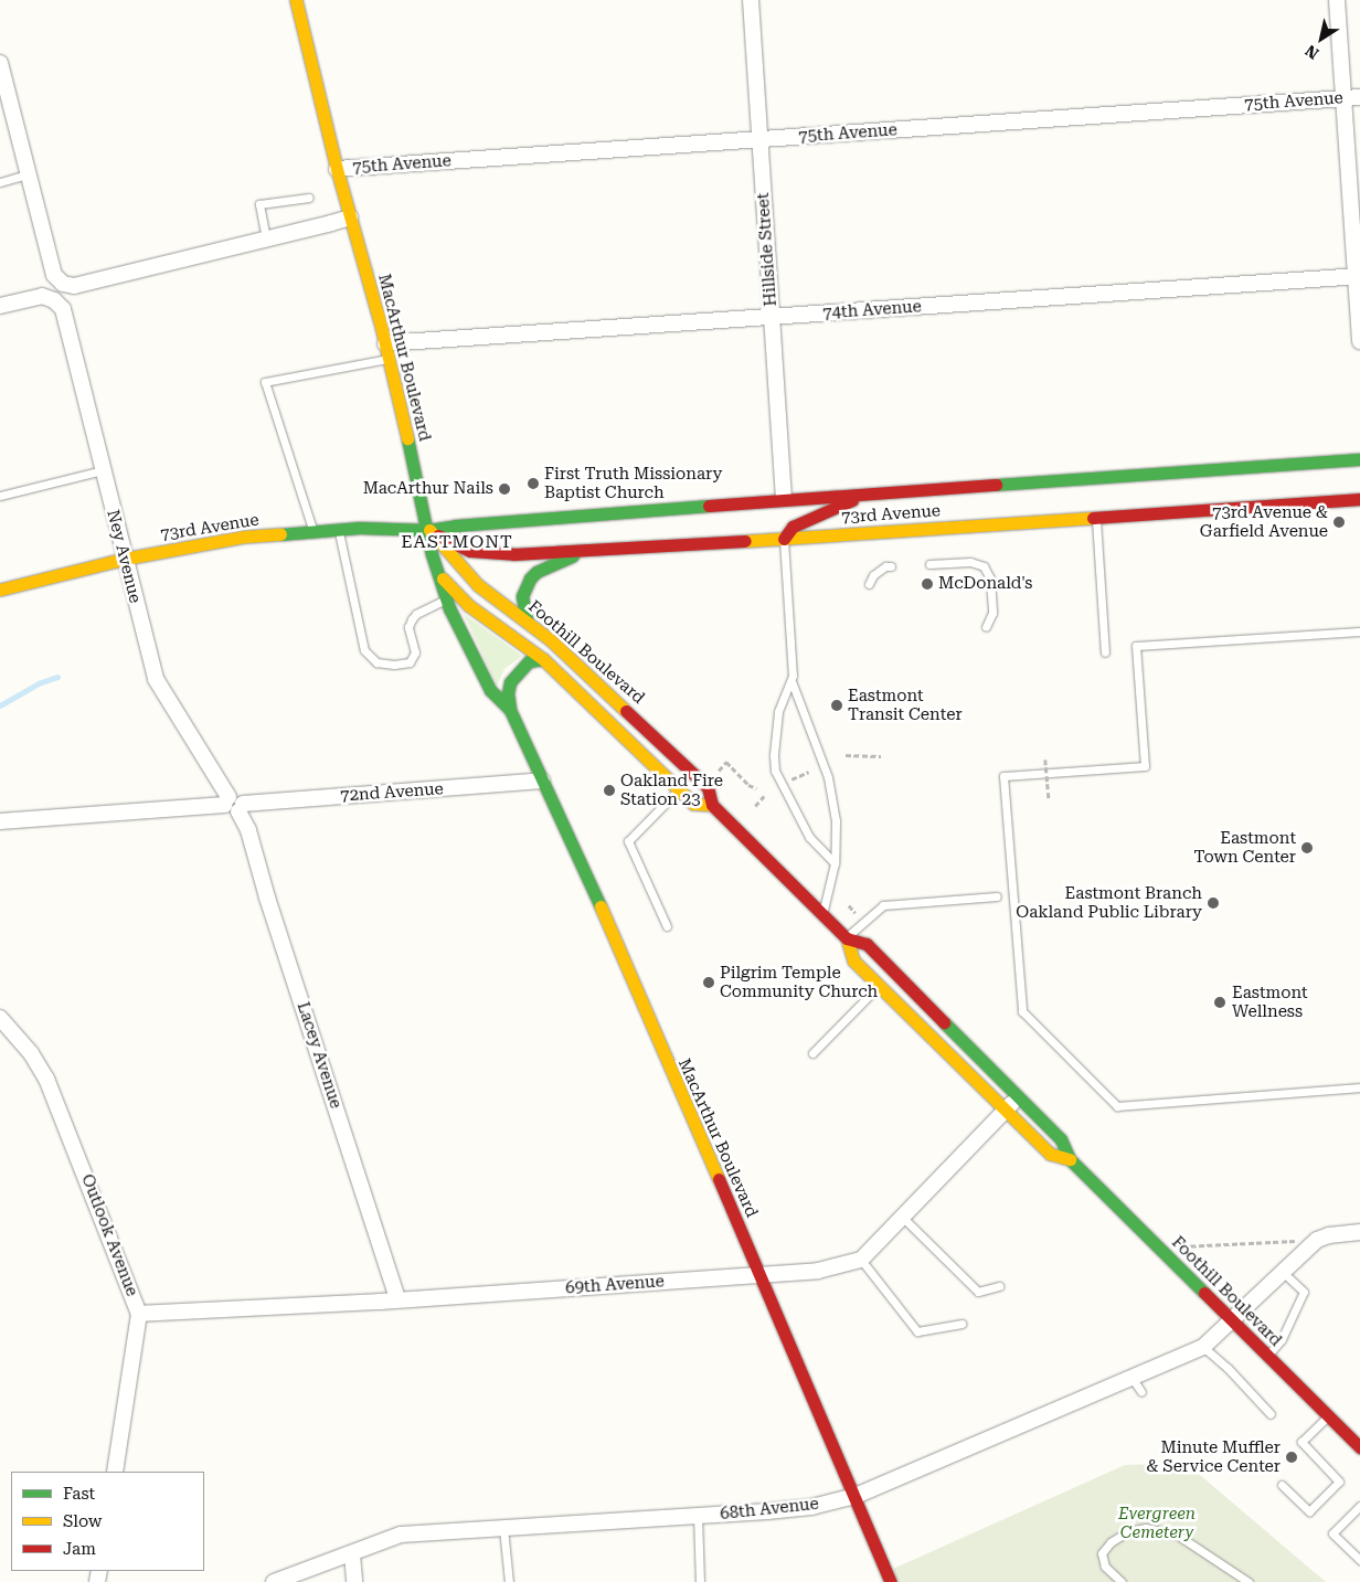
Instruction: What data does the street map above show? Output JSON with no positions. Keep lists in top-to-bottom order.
{
  "streets": {
    "main road": ["MacArthur Boulevard", "73rd Avenue", "Foothill Boulevard"],
    "street": [
      "75th Avenue",
      "Hillside Street",
      "74th Avenue",
      "Ney Avenue",
      "72nd Avenue",
      "Lacey Avenue",
      "Outlook Avenue",
      "69th Avenue",
      "68th Avenue"
    ]
  },
  "crossings": [
    ["75th Avenue", "Hillside Street"],
    ["75th Avenue", "MacArthur Boulevard"],
    ["Hillside Street", "74th Avenue"],
    ["Hillside Street", "73rd Avenue"],
    ["74th Avenue", "MacArthur Boulevard"],
    ["MacArthur Boulevard", "73rd Avenue"],
    ["MacArthur Boulevard", "Foothill Boulevard"],
    ["MacArthur Boulevard", "72nd Avenue"],
    ["MacArthur Boulevard", "69th Avenue"],
    ["MacArthur Boulevard", "68th Avenue"],
    ["73rd Avenue", "Ney Avenue"],
    ["73rd Avenue", "Foothill Boulevard"],
    ["Ney Avenue", "72nd Avenue"],
    ["Ney Avenue", "Lacey Avenue"],
    ["Foothill Boulevard", "68th Avenue"],
    ["72nd Avenue", "Lacey Avenue"],
    ["Lacey Avenue", "69th Avenue"],
    ["Outlook Avenue", "69th Avenue"]
  ],
  "districts": ["EASTMONT"],
  "parks": ["Evergreen Cemetery"],
  "places": [
    "First Truth Missionary Baptist Church",
    "MacArthur Nails",
    "73rd Avenue & Garfield Avenue",
    "McDonald's",
    "Eastmont Transit Center",
    "Oakland Fire Station 23",
    "Eastmont Town Center",
    "Eastmont Branch Oakland Public Library",
    "Pilgrim Temple Community Church",
    "Eastmont Wellness",
    "Minute Muffler & Service Center"
  ],
  "legend": ["Fast", "Slow", "Jam"],
  "north": "bottom left"
}
